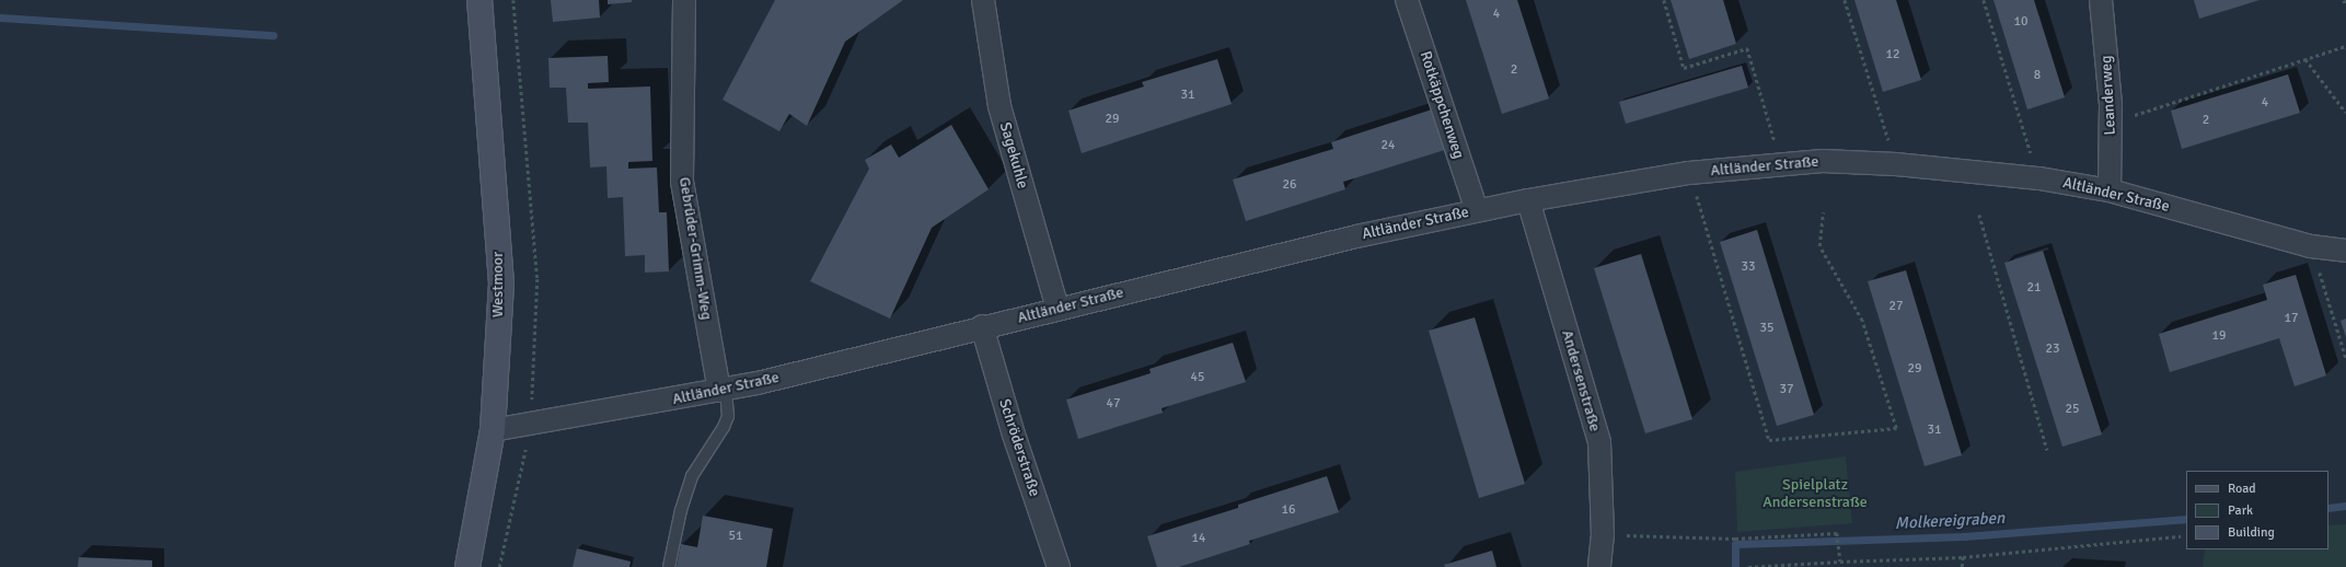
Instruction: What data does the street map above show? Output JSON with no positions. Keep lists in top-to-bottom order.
{
  "streets": {
    "street": [
      "Leanderweg",
      "Rotkäppchenweg",
      "Sagekuhle",
      "Altländer Straße",
      "Gebrüder-Grimm-Weg",
      "Westmoor",
      "Andersenstraße",
      "Schröderstraße"
    ]
  },
  "crossings": [
    ["Leanderweg", "Altländer Straße"],
    ["Rotkäppchenweg", "Altländer Straße"],
    ["Sagekuhle", "Altländer Straße"],
    ["Altländer Straße", "Gebrüder-Grimm-Weg"],
    ["Altländer Straße", "Westmoor"],
    ["Altländer Straße", "Andersenstraße"],
    ["Altländer Straße", "Schröderstraße"]
  ],
  "water": ["Molkereigraben"],
  "parks": ["Spielplatz Andersenstraße"],
  "house_numbers": [
    "4",
    "10",
    "12",
    "2",
    "8",
    "31",
    "4",
    "29",
    "2",
    "24",
    "26",
    "33",
    "21",
    "27",
    "17",
    "35",
    "19",
    "23",
    "29",
    "45",
    "37",
    "47",
    "25",
    "31",
    "16",
    "51",
    "14"
  ],
  "legend": ["Road", "Park", "Building"]
}
